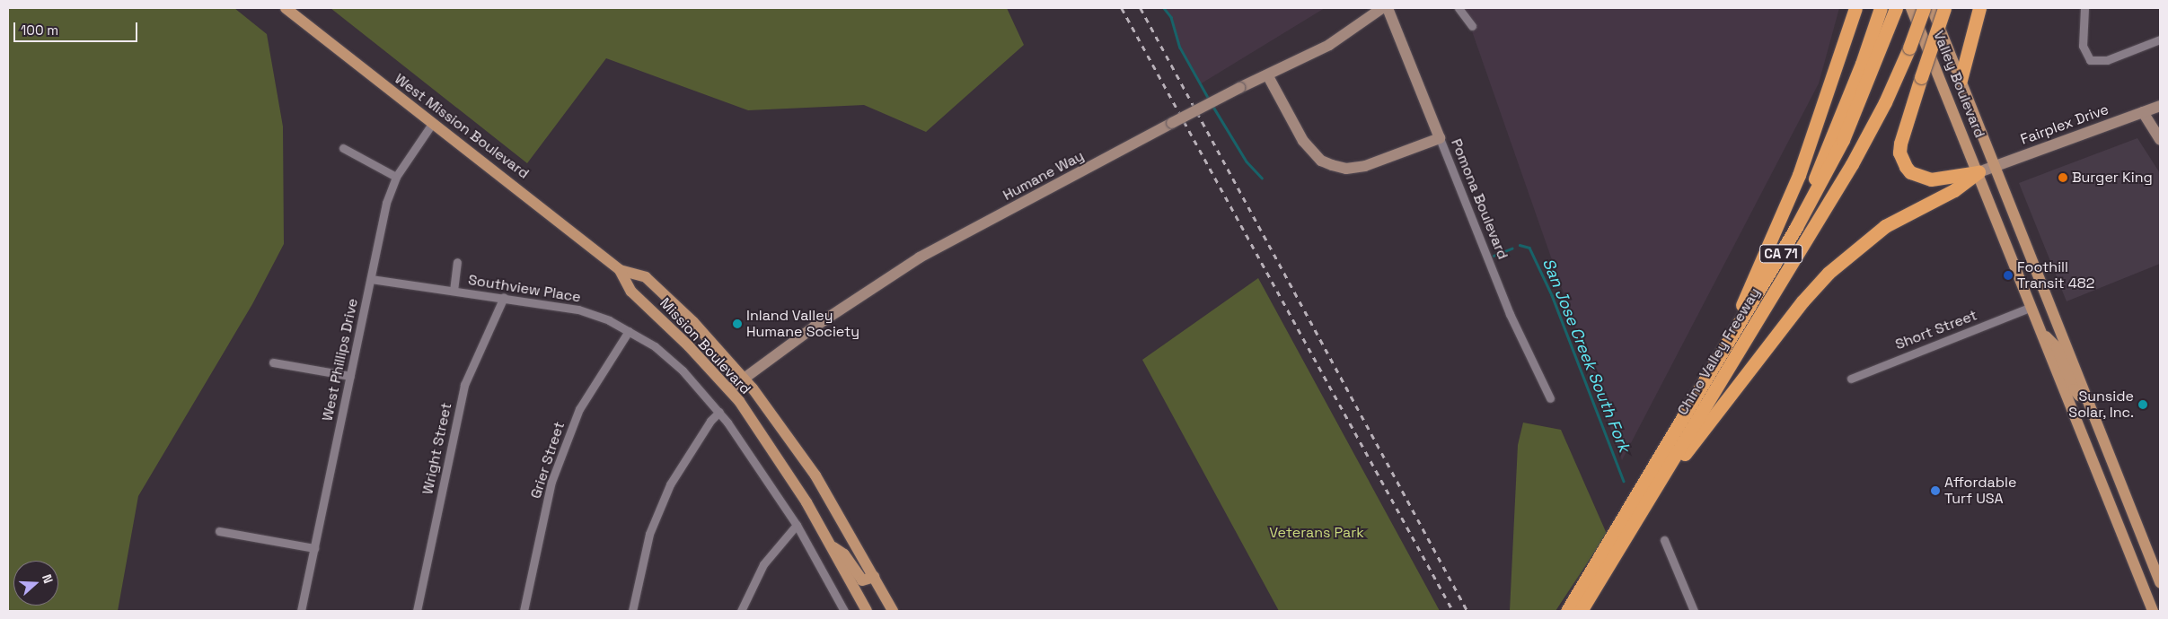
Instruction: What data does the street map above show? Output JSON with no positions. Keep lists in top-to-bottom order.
{
  "streets": {
    "highway": ["CA 71", "Chino Valley Freeway"],
    "main road": ["Valley Boulevard", "West Mission Boulevard", "Mission Boulevard"],
    "street": [
      "Fairplex Drive",
      "Humane Way",
      "Pomona Boulevard",
      "Southview Place",
      "Short Street",
      "West Phillips Drive",
      "Wright Street",
      "Grier Street"
    ]
  },
  "crossings": [
    ["Valley Boulevard", "Fairplex Drive"],
    ["Valley Boulevard", "Short Street"],
    ["West Mission Boulevard", "Mission Boulevard"],
    ["West Mission Boulevard", "West Phillips Drive"],
    ["Humane Way", "Mission Boulevard"],
    ["Southview Place", "West Phillips Drive"],
    ["Southview Place", "Wright Street"],
    ["Southview Place", "Grier Street"]
  ],
  "water": ["San Jose Creek South Fork"],
  "parks": ["Veterans Park"],
  "places": [
    "Burger King",
    "Foothill Transit 482",
    "Inland Valley Humane Society",
    "Sunside Solar, Inc.",
    "Affordable Turf USA"
  ],
  "scale_bar": "100 m",
  "north": "right"
}
